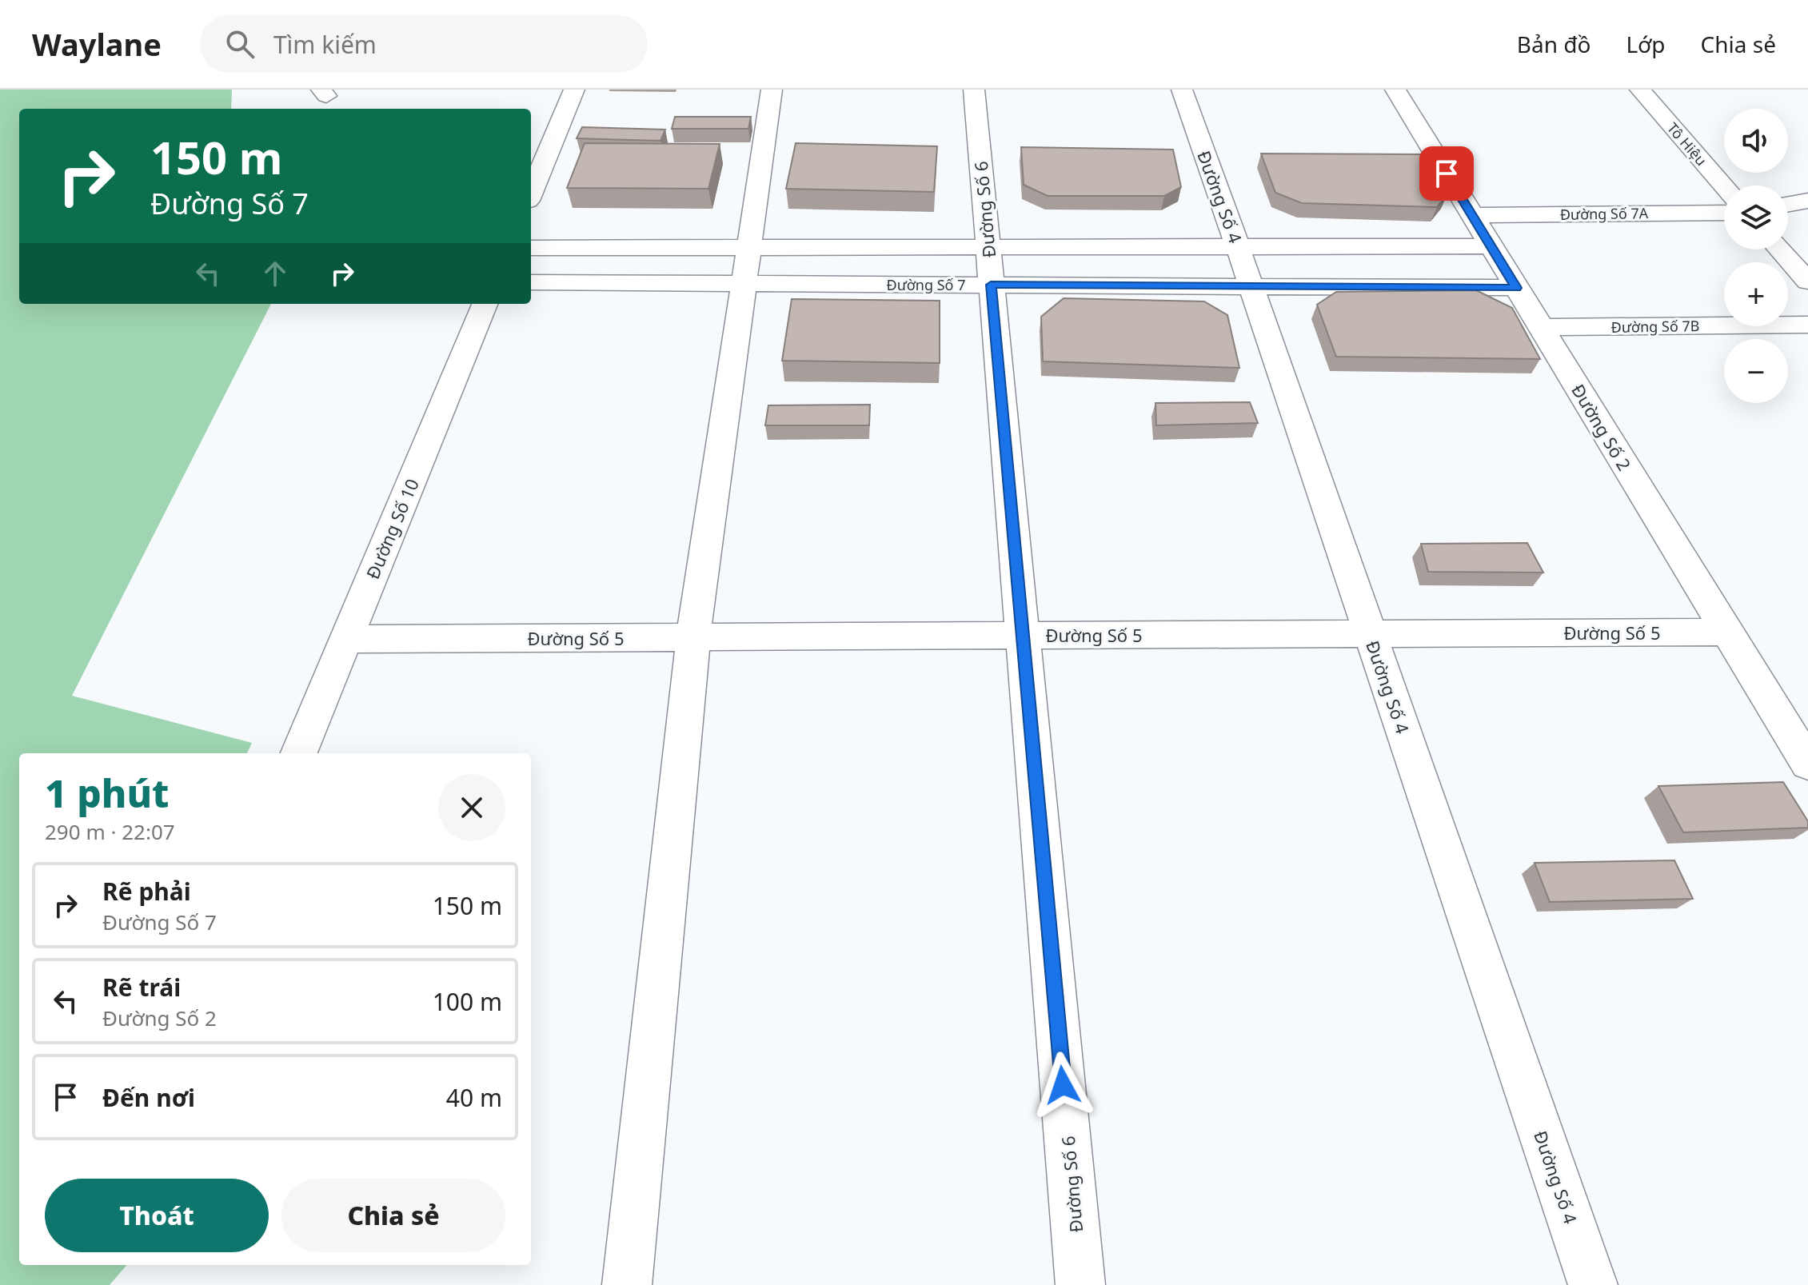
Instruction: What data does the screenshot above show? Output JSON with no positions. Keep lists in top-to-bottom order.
{
  "streets": {
    "street": [
      "Tô Hiệu",
      "Đường Số 4",
      "Đường Số 6",
      "Đường Số 7A",
      "Đường Số 7",
      "Đường Số 7B",
      "Đường Số 2",
      "Đường Số 10",
      "Đường Số 5"
    ]
  },
  "crossings": [
    ["Đường Số 4", "Đường Số 7"],
    ["Đường Số 4", "Đường Số 5"],
    ["Đường Số 6", "Đường Số 7"],
    ["Đường Số 6", "Đường Số 5"],
    ["Đường Số 7A", "Đường Số 2"],
    ["Đường Số 7", "Đường Số 2"],
    ["Đường Số 7B", "Đường Số 2"],
    ["Đường Số 2", "Đường Số 5"],
    ["Đường Số 10", "Đường Số 5"]
  ],
  "page": {
    "header": "Waylane",
    "search": "Tìm kiếm",
    "nav": ["Bản đồ", "Lớp", "Chia sẻ"],
    "map_buttons": ["+", "−"],
    "turn": ["150 m", "Đường Số 7"],
    "heading": ["1 phút", "290 m · 22:07"],
    "list": [
      {
        "name": "Rẽ phải",
        "note": "Đường Số 7",
        "value": "150 m"
      },
      {
        "name": "Rẽ trái",
        "note": "Đường Số 2",
        "value": "100 m"
      },
      {
        "name": "Đến nơi",
        "value": "40 m"
      }
    ],
    "buttons": ["Thoát", "Chia sẻ"]
  }
}
